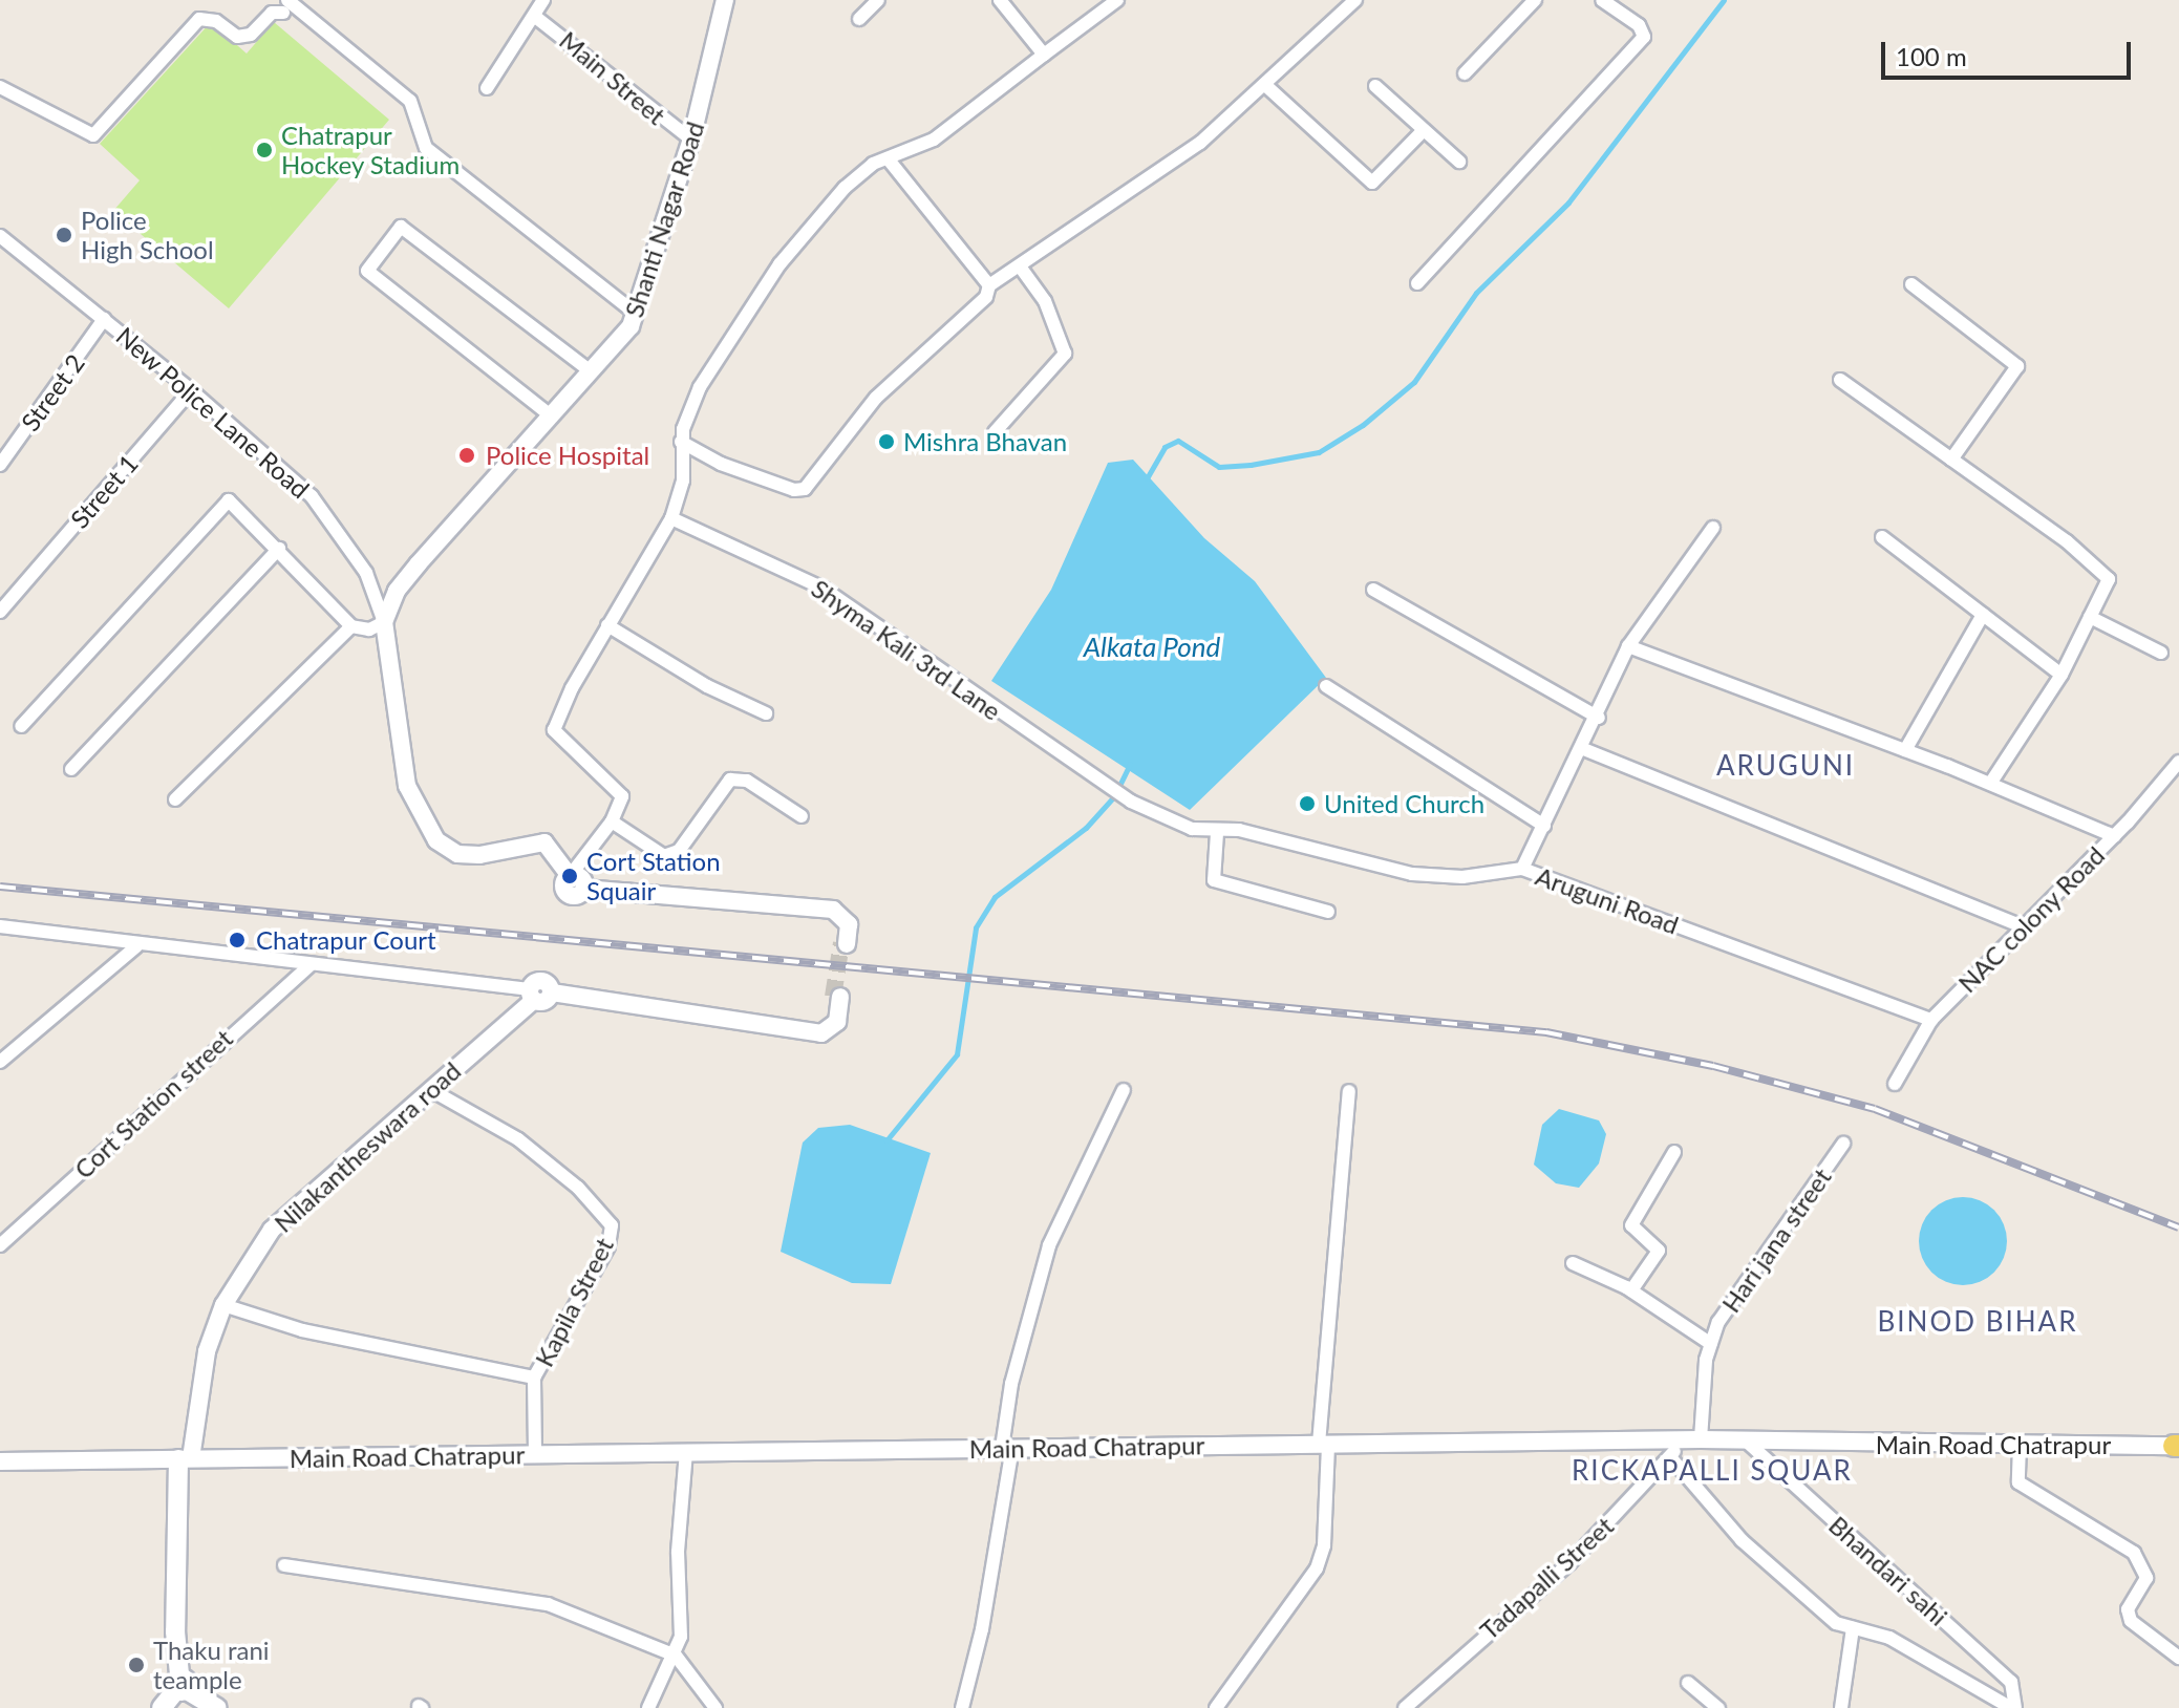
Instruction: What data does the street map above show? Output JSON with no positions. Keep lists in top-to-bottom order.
{
  "streets": {
    "street": [
      "Main Street",
      "Shanti Nagar Road",
      "Street 2",
      "New Police Lane Road",
      "Street 1",
      "Shyma Kali 3rd Lane",
      "Aruguni Road",
      "NAC colony Road",
      "Cort Station street",
      "Nilakantheswara road",
      "Hari jana street",
      "Kapila Street",
      "Main Road Chatrapur",
      "Bhandari sahi",
      "Tadapalli Street"
    ]
  },
  "crossings": [
    ["Main Street", "Shanti Nagar Road"],
    ["Shanti Nagar Road", "New Police Lane Road"],
    ["Street 2", "New Police Lane Road"],
    ["New Police Lane Road", "Street 1"],
    ["Shyma Kali 3rd Lane", "Aruguni Road"],
    ["Aruguni Road", "NAC colony Road"],
    ["Nilakantheswara road", "Kapila Street"],
    ["Nilakantheswara road", "Main Road Chatrapur"],
    ["Hari jana street", "Main Road Chatrapur"],
    ["Kapila Street", "Main Road Chatrapur"],
    ["Main Road Chatrapur", "Bhandari sahi"],
    ["Main Road Chatrapur", "Tadapalli Street"]
  ],
  "districts": ["ARUGUNI", "BINOD BIHAR", "RICKAPALLI SQUAR"],
  "water": ["Alkata Pond"],
  "places": [
    "Chatrapur Hockey Stadium",
    "Police High School",
    "Mishra Bhavan",
    "Police Hospital",
    "United Church",
    "Cort Station Squair",
    "Chatrapur Court",
    "Thaku rani teample"
  ],
  "scale_bar": "100 m"
}
